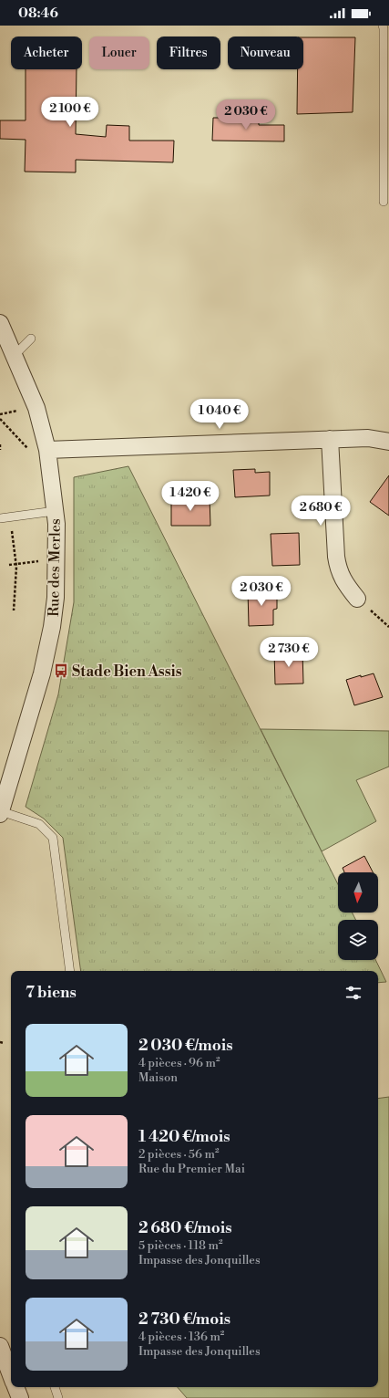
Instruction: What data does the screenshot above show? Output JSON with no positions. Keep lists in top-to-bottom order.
{
  "streets": {
    "street": ["Rue des Merles"]
  },
  "places": {
    "bus stop": ["Stade Bien Assis"]
  },
  "north": "bottom",
  "page": {
    "status": "08:46",
    "chip": [
      "Acheter",
      "Louer",
      "Filtres",
      "Nouveau"
    ],
    "price": [
      "2 100 €",
      "2 030 €",
      "1 040 €",
      "1 420 €",
      "2 680 €",
      "2 030 €",
      "2 730 €"
    ],
    "heading": "7 biens",
    "list": [
      {
        "name": "2 030 €/mois",
        "note": "4 pièces · 96 m² · Maison"
      },
      {
        "name": "1 420 €/mois",
        "note": "2 pièces · 56 m² · Rue du Premier Mai"
      },
      {
        "name": "2 680 €/mois",
        "note": "5 pièces · 118 m² · Impasse des Jonquilles"
      },
      {
        "name": "2 730 €/mois",
        "note": "4 pièces · 136 m² · Impasse des Jonquilles"
      }
    ]
  }
}
